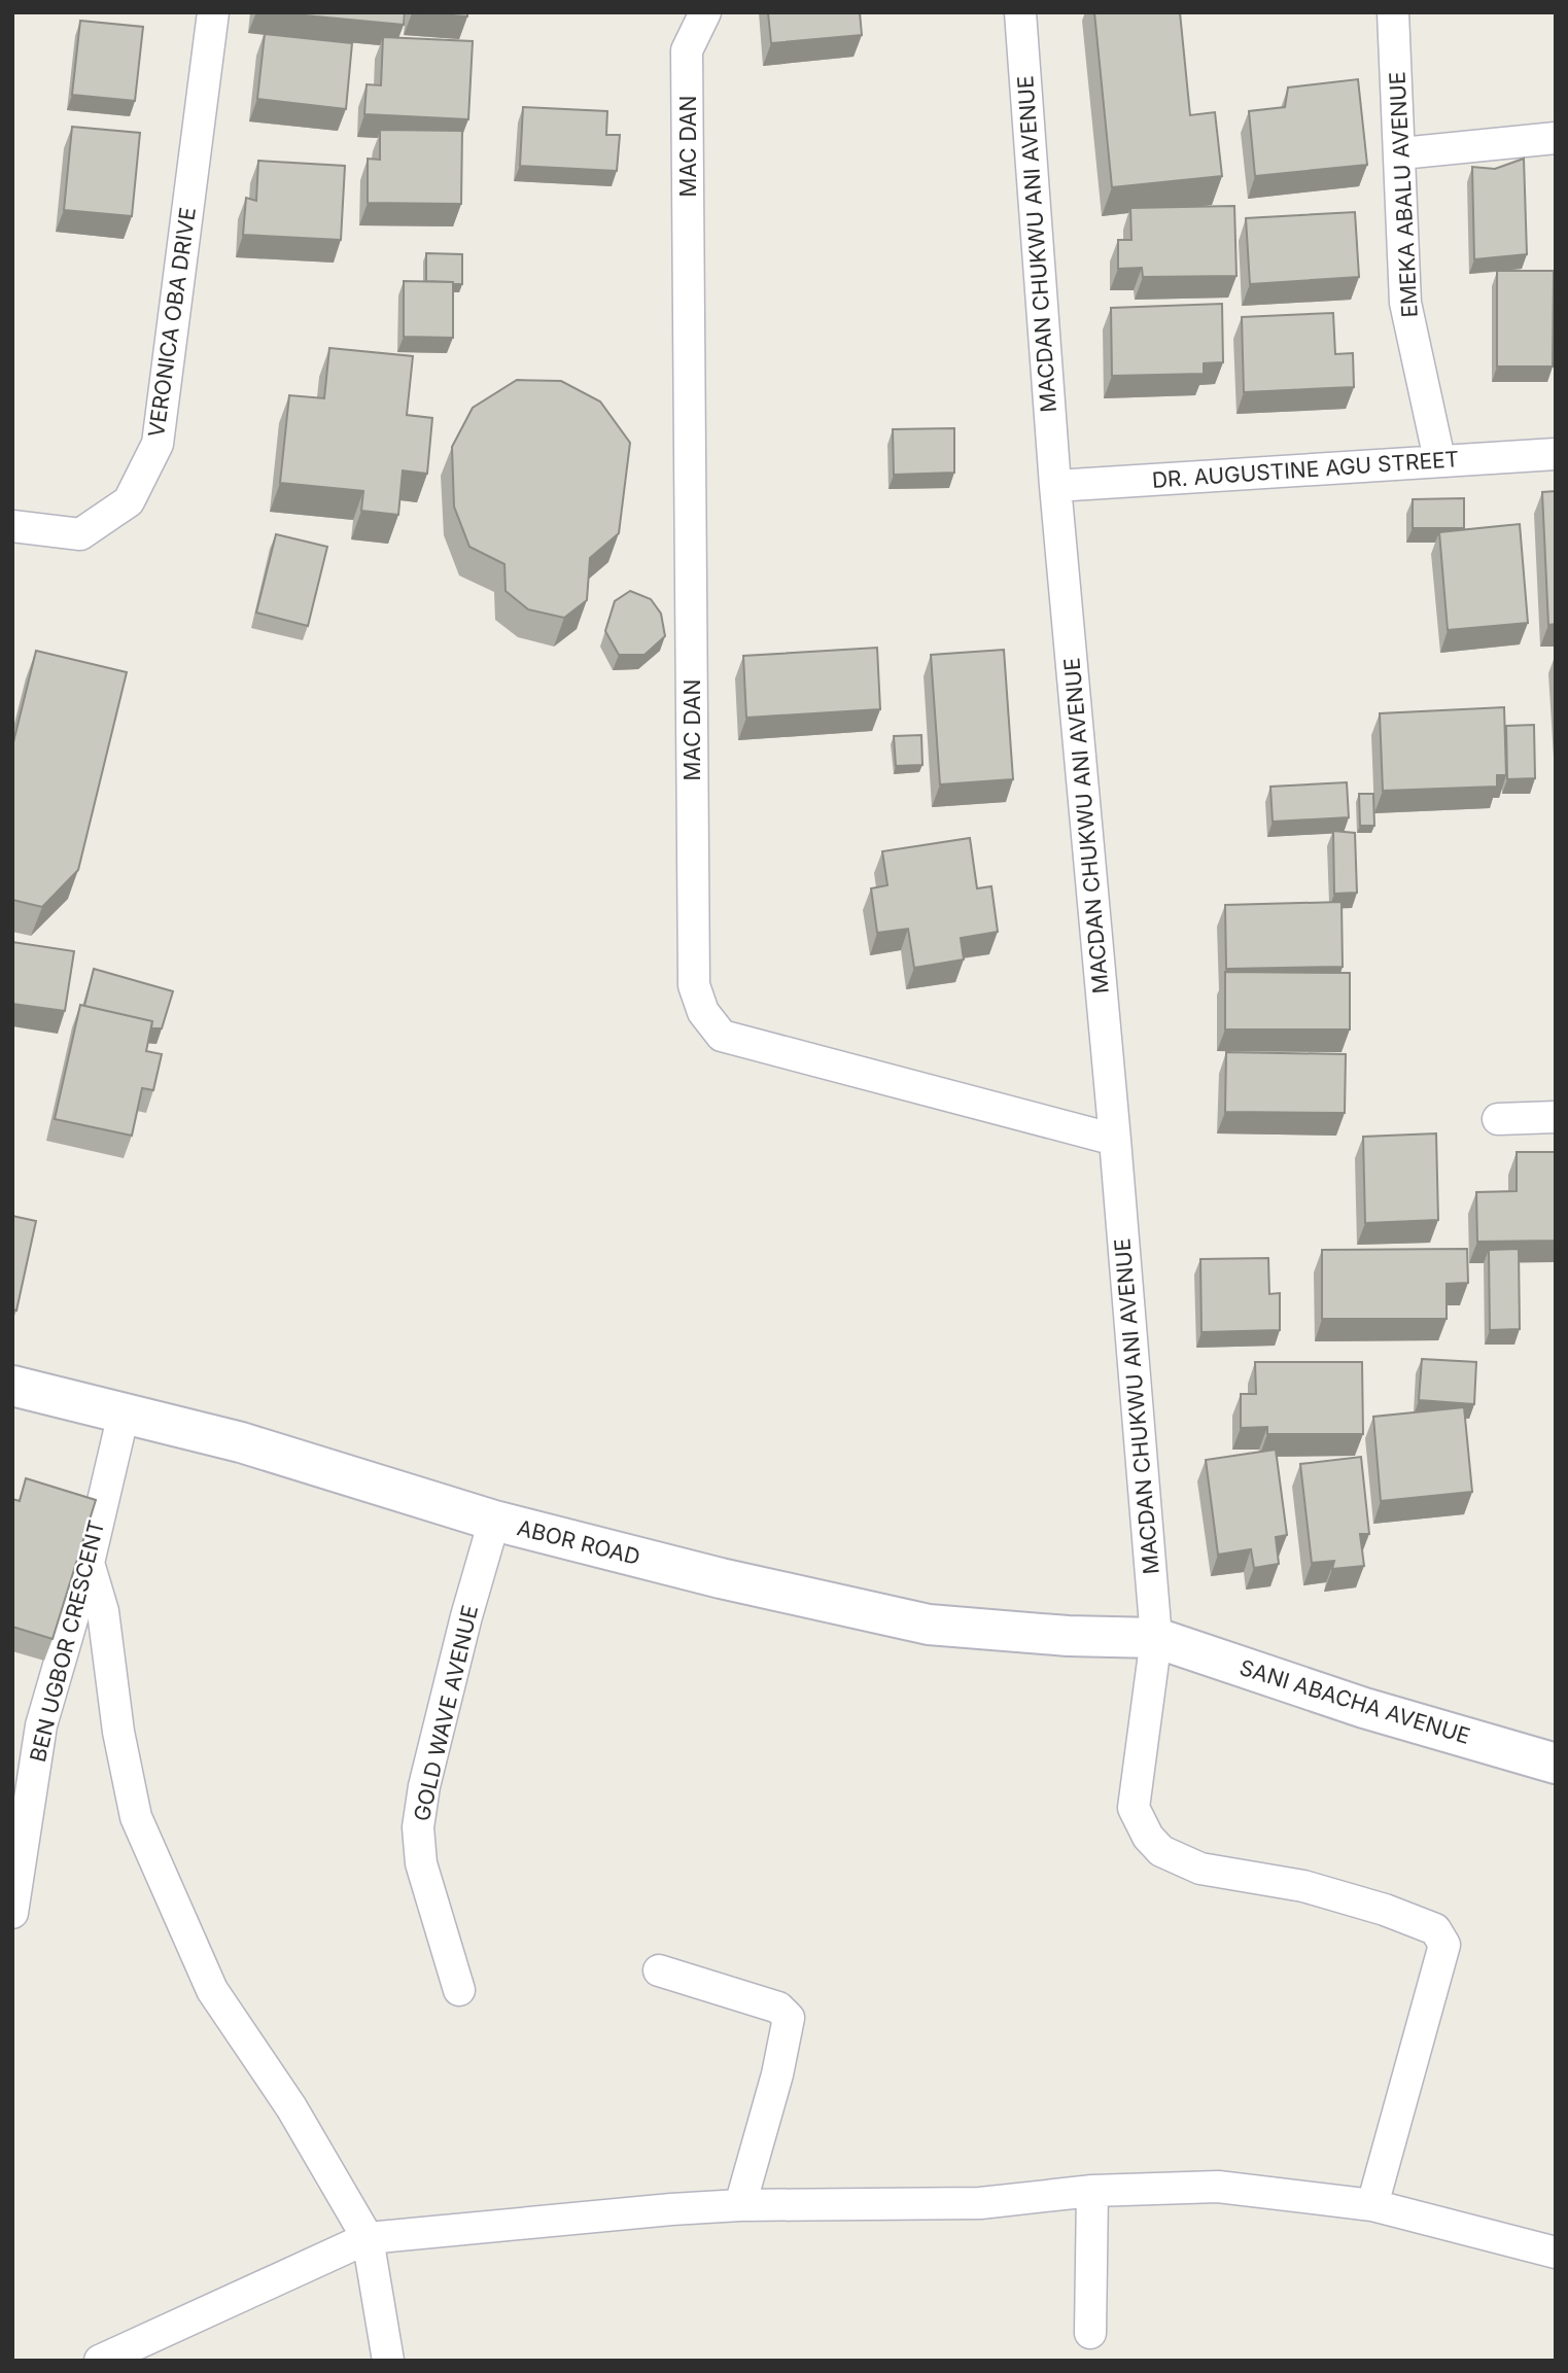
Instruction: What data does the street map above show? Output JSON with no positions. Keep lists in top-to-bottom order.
{
  "streets": {
    "street": [
      "MAC DAN",
      "EMEKA ABALU AVENUE",
      "MACDAN CHUKWU ANI AVENUE",
      "VERONICA OBA DRIVE",
      "DR. AUGUSTINE AGU STREET",
      "ABOR ROAD",
      "BEN UGBOR CRESCENT",
      "SANI ABACHA AVENUE",
      "GOLD WAVE AVENUE"
    ]
  },
  "crossings": [
    ["MAC DAN", "MACDAN CHUKWU ANI AVENUE"],
    ["EMEKA ABALU AVENUE", "DR. AUGUSTINE AGU STREET"],
    ["MACDAN CHUKWU ANI AVENUE", "DR. AUGUSTINE AGU STREET"],
    ["MACDAN CHUKWU ANI AVENUE", "ABOR ROAD"],
    ["MACDAN CHUKWU ANI AVENUE", "SANI ABACHA AVENUE"],
    ["ABOR ROAD", "BEN UGBOR CRESCENT"],
    ["ABOR ROAD", "SANI ABACHA AVENUE"],
    ["ABOR ROAD", "GOLD WAVE AVENUE"]
  ]
}
